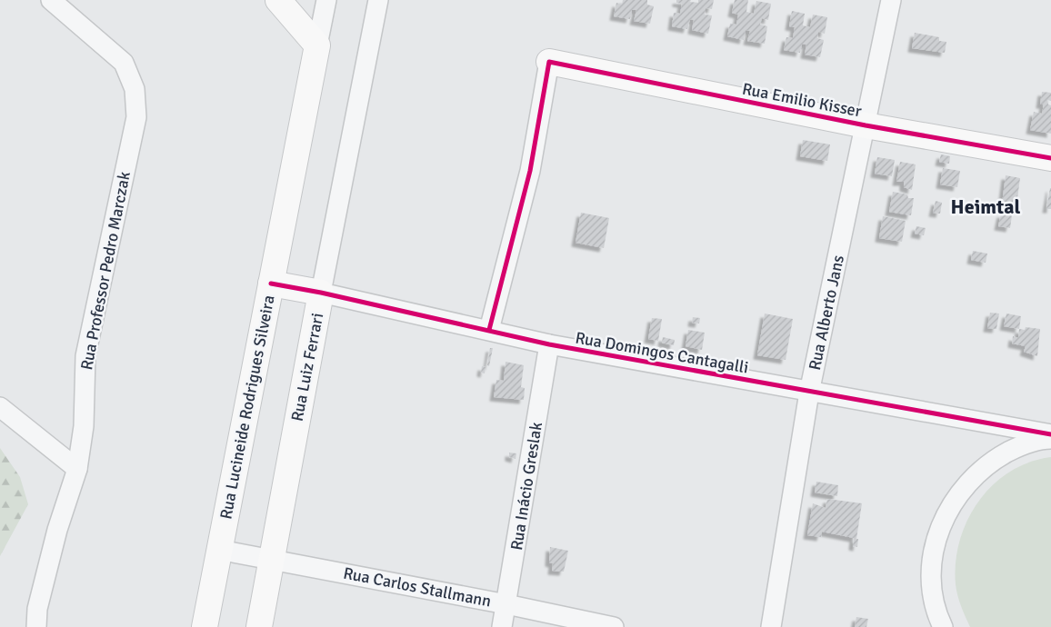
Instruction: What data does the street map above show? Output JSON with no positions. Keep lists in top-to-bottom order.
{
  "streets": {
    "street": [
      "Rua Emilio Kisser",
      "Rua Professor Pedro Marczak",
      "Rua Alberto Jans",
      "Rua Domingos Cantagalli",
      "Rua Luiz Ferrari",
      "Rua Lucineide Rodrigues Silveira",
      "Rua Inácio Greslak",
      "Rua Carlos Stallmann"
    ]
  },
  "crossings": [
    ["Rua Emilio Kisser", "Rua Alberto Jans"],
    ["Rua Alberto Jans", "Rua Domingos Cantagalli"],
    ["Rua Domingos Cantagalli", "Rua Luiz Ferrari"],
    ["Rua Domingos Cantagalli", "Rua Lucineide Rodrigues Silveira"],
    ["Rua Domingos Cantagalli", "Rua Inácio Greslak"],
    ["Rua Luiz Ferrari", "Rua Carlos Stallmann"],
    ["Rua Lucineide Rodrigues Silveira", "Rua Carlos Stallmann"],
    ["Rua Inácio Greslak", "Rua Carlos Stallmann"]
  ],
  "districts": ["Heimtal"]
}
